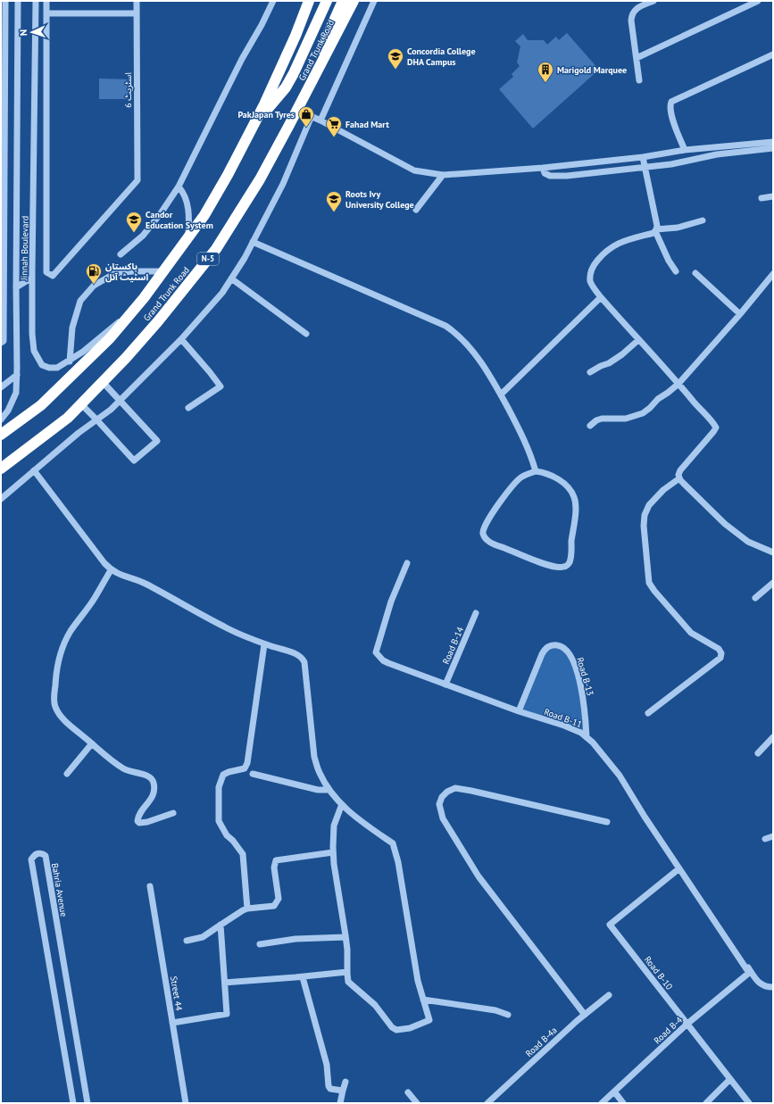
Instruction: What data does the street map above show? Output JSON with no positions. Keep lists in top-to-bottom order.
{
  "streets": {
    "highway": ["Grand Trunk Road", "N-5"],
    "street": [
      "اسٹریٹ 6",
      "Jinnah Boulevard",
      "Road B-14",
      "Road B-13",
      "Road B-11",
      "Bahria Avenue",
      "Road B-10",
      "Street 44",
      "Road B-4",
      "Road B-4a"
    ]
  },
  "crossings": [
    ["Grand Trunk Road", "Jinnah Boulevard"],
    ["Road B-14", "Road B-11"],
    ["Road B-13", "Road B-11"],
    ["Road B-11", "Road B-10"],
    ["Road B-11", "Road B-4"],
    ["Road B-10", "Road B-4"]
  ],
  "places": {
    "school or university": ["Concordia College DHA Campus", "Roots Ivy University College", "Candor Education System"],
    "building": ["Marigold Marquee"],
    "shop": ["PakJapan Tyres"],
    "supermarket": ["Fahad Mart"],
    "fuel station": ["پاکستان اسٹیٹ آئل"]
  },
  "north": "left"
}
